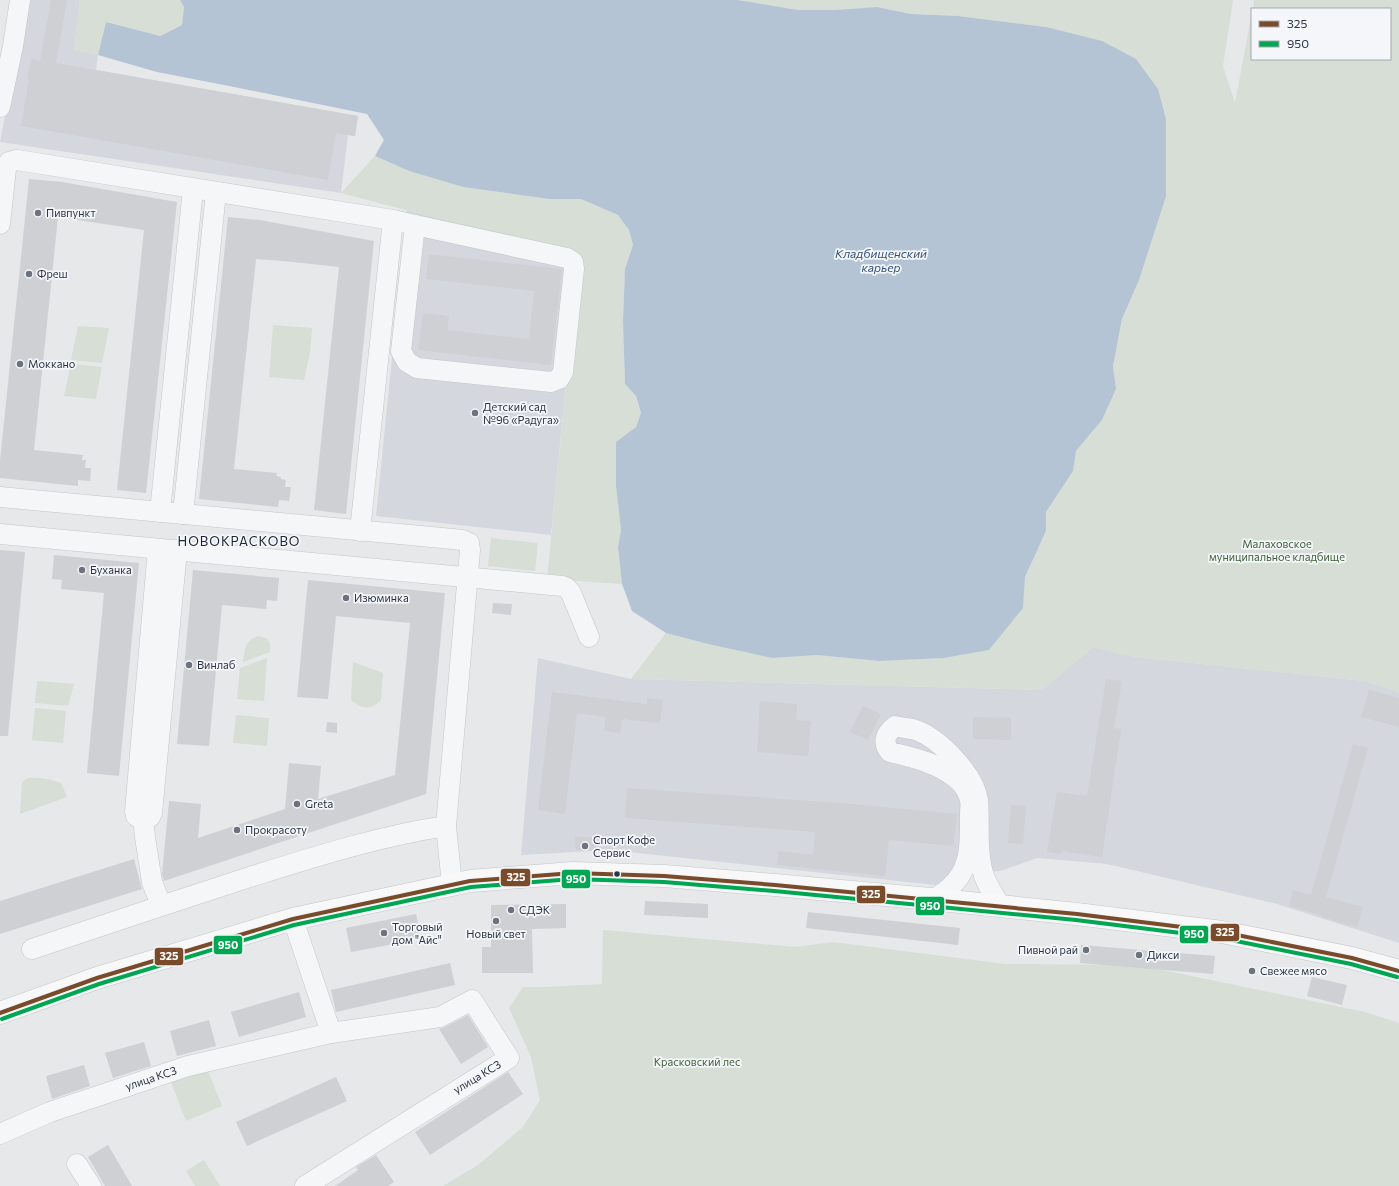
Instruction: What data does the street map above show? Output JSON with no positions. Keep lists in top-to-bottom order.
{
  "streets": {
    "street": ["улица КСЗ"]
  },
  "districts": ["НОВОКРАСКОВО"],
  "water": ["Кладбищенский карьер"],
  "parks": ["Малаховское муниципальное кладбище", "Красковский лес"],
  "places": [
    "Пивпункт",
    "Фреш",
    "Моккано",
    "Детский сад №96 «Радуга»",
    "Буханка",
    "Изюминка",
    "Винлаб",
    "Greta",
    "Прокрасоту",
    "Спорт Кофе Сервис",
    "СДЭК",
    "Новый свет",
    "Торговый дом \"Айс\"",
    "Пивной рай",
    "Дикси",
    "Свежее мясо"
  ],
  "lines": ["transit line 325", "transit line 950"],
  "legend": ["325", "950"]
}
